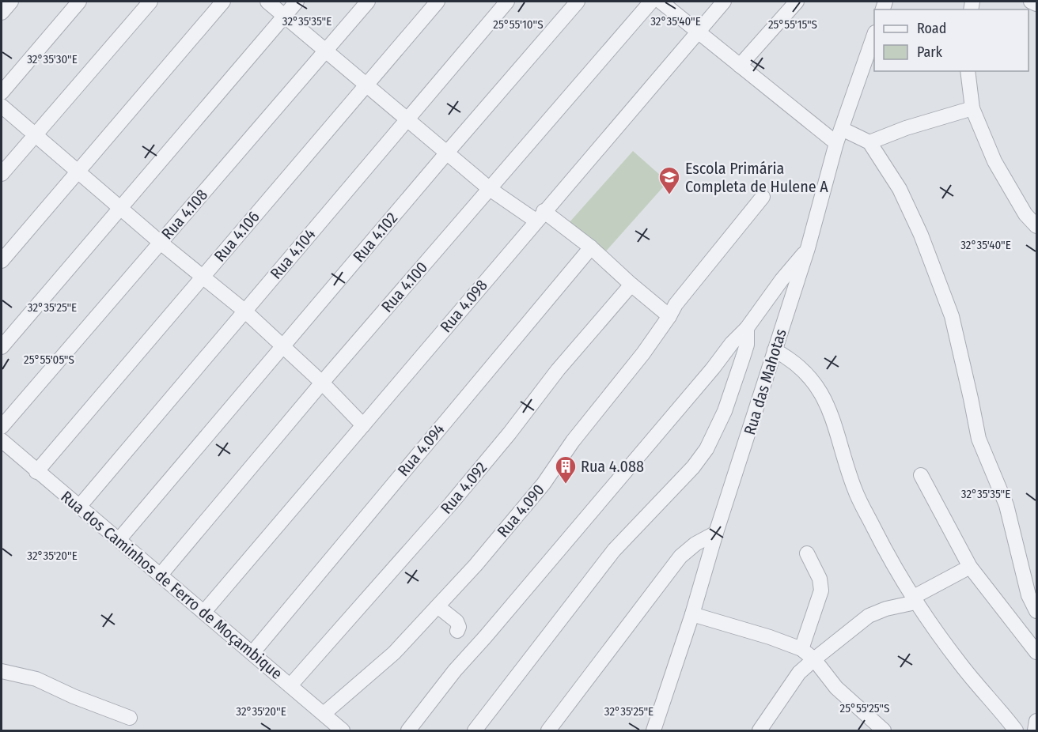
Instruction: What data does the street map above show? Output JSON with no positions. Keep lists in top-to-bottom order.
{
  "streets": {
    "street": [
      "Rua 4.108",
      "Rua 4.106",
      "Rua 4.102",
      "Rua 4.104",
      "Rua 4.100",
      "Rua 4.098",
      "Rua das Mahotas",
      "Rua 4.094",
      "Rua 4.092",
      "Rua 4.090",
      "Rua dos Caminhos de Ferro de Moçambique"
    ]
  },
  "crossings": [
    ["Rua 4.106", "Rua dos Caminhos de Ferro de Moçambique"],
    ["Rua 4.102", "Rua dos Caminhos de Ferro de Moçambique"],
    ["Rua 4.104", "Rua dos Caminhos de Ferro de Moçambique"],
    ["Rua 4.100", "Rua dos Caminhos de Ferro de Moçambique"],
    ["Rua 4.098", "Rua dos Caminhos de Ferro de Moçambique"],
    ["Rua 4.094", "Rua dos Caminhos de Ferro de Moçambique"],
    ["Rua 4.092", "Rua dos Caminhos de Ferro de Moçambique"],
    ["Rua 4.090", "Rua dos Caminhos de Ferro de Moçambique"]
  ],
  "places": {
    "school or university": ["Escola Primária Completa de Hulene A"],
    "building": ["Rua 4.088"]
  },
  "legend": ["Road", "Park"],
  "coordinates": [
    "32°35'35\"E",
    "32°35'40\"E",
    "25°55'10\"S",
    "25°55'15\"S",
    "32°35'30\"E",
    "32°35'25\"E",
    "25°55'05\"S",
    "32°35'20\"E",
    "25°55'25\"S"
  ]
}
